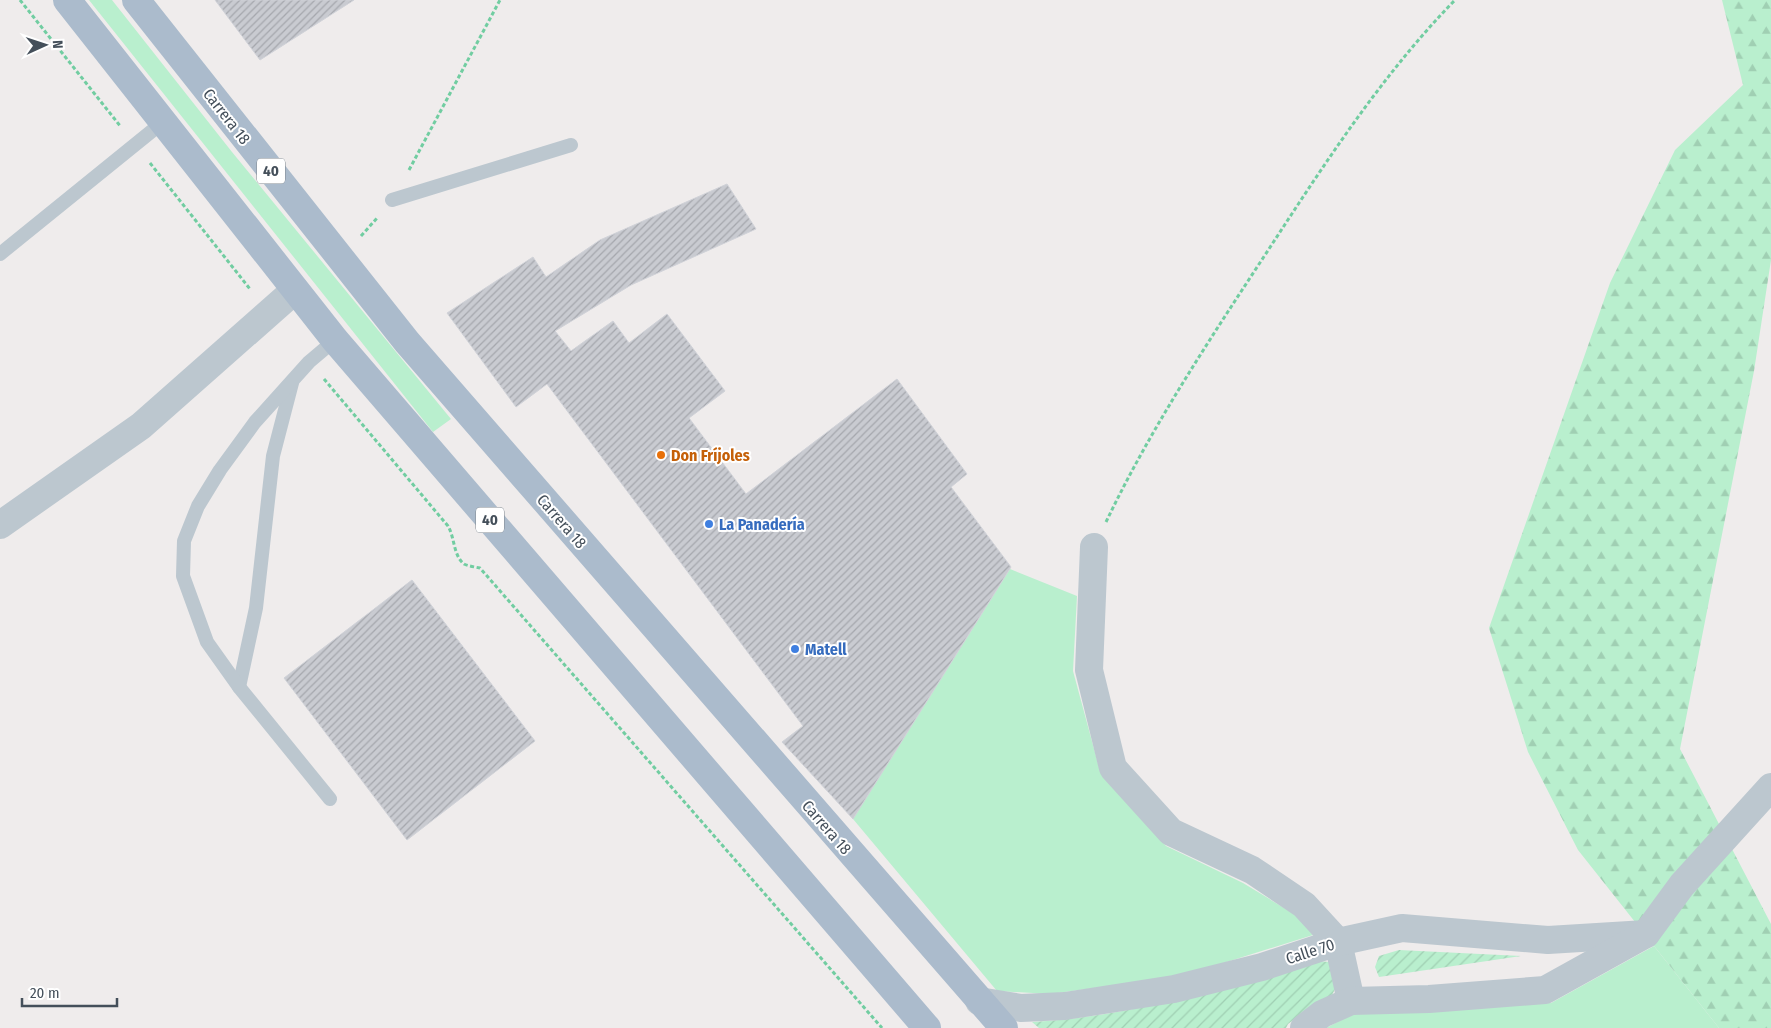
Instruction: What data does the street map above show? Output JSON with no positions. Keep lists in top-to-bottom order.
{
  "streets": {
    "main road": ["Carrera 18", "40"],
    "street": ["Calle 70"]
  },
  "crossings": [
    ["Carrera 18", "Calle 70"]
  ],
  "places": ["Don Fríjoles", "La Panadería", "Matell"],
  "scale_bar": "20 m",
  "north": "right"
}
